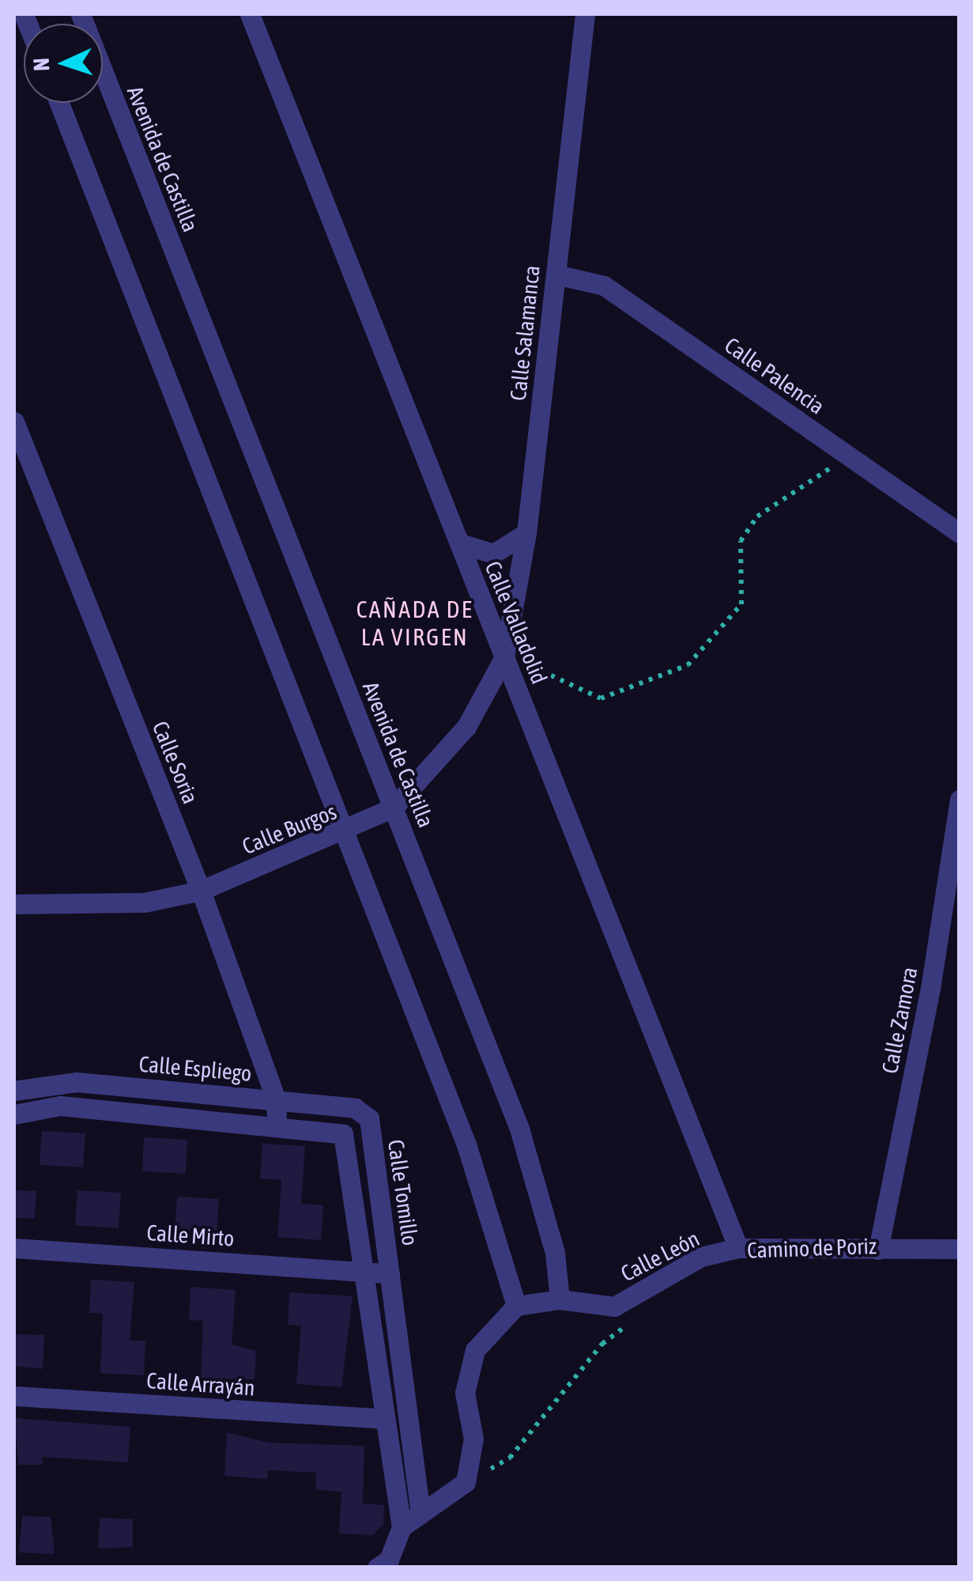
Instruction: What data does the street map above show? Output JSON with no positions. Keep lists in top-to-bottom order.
{
  "streets": {
    "street": [
      "Avenida de Castilla",
      "Calle Salamanca",
      "Calle Palencia",
      "Calle Valladolid",
      "Calle Soria",
      "Calle Burgos",
      "Calle Zamora",
      "Calle Espliego",
      "Calle Tomillo",
      "Calle Mirto",
      "Calle León",
      "Calle Arrayán"
    ]
  },
  "crossings": [
    ["Avenida de Castilla", "Calle Burgos"],
    ["Avenida de Castilla", "Calle León"],
    ["Calle Salamanca", "Calle Palencia"],
    ["Calle Salamanca", "Calle Valladolid"],
    ["Calle Salamanca", "Calle Burgos"],
    ["Calle Valladolid", "Calle Burgos"],
    ["Calle Valladolid", "Calle León"],
    ["Calle Soria", "Calle Burgos"],
    ["Calle Soria", "Calle Espliego"],
    ["Calle Zamora", "Calle León"],
    ["Calle Espliego", "Calle Tomillo"],
    ["Calle Tomillo", "Calle Mirto"]
  ],
  "districts": ["CAÑADA DE LA VIRGEN"],
  "north": "left"
}
